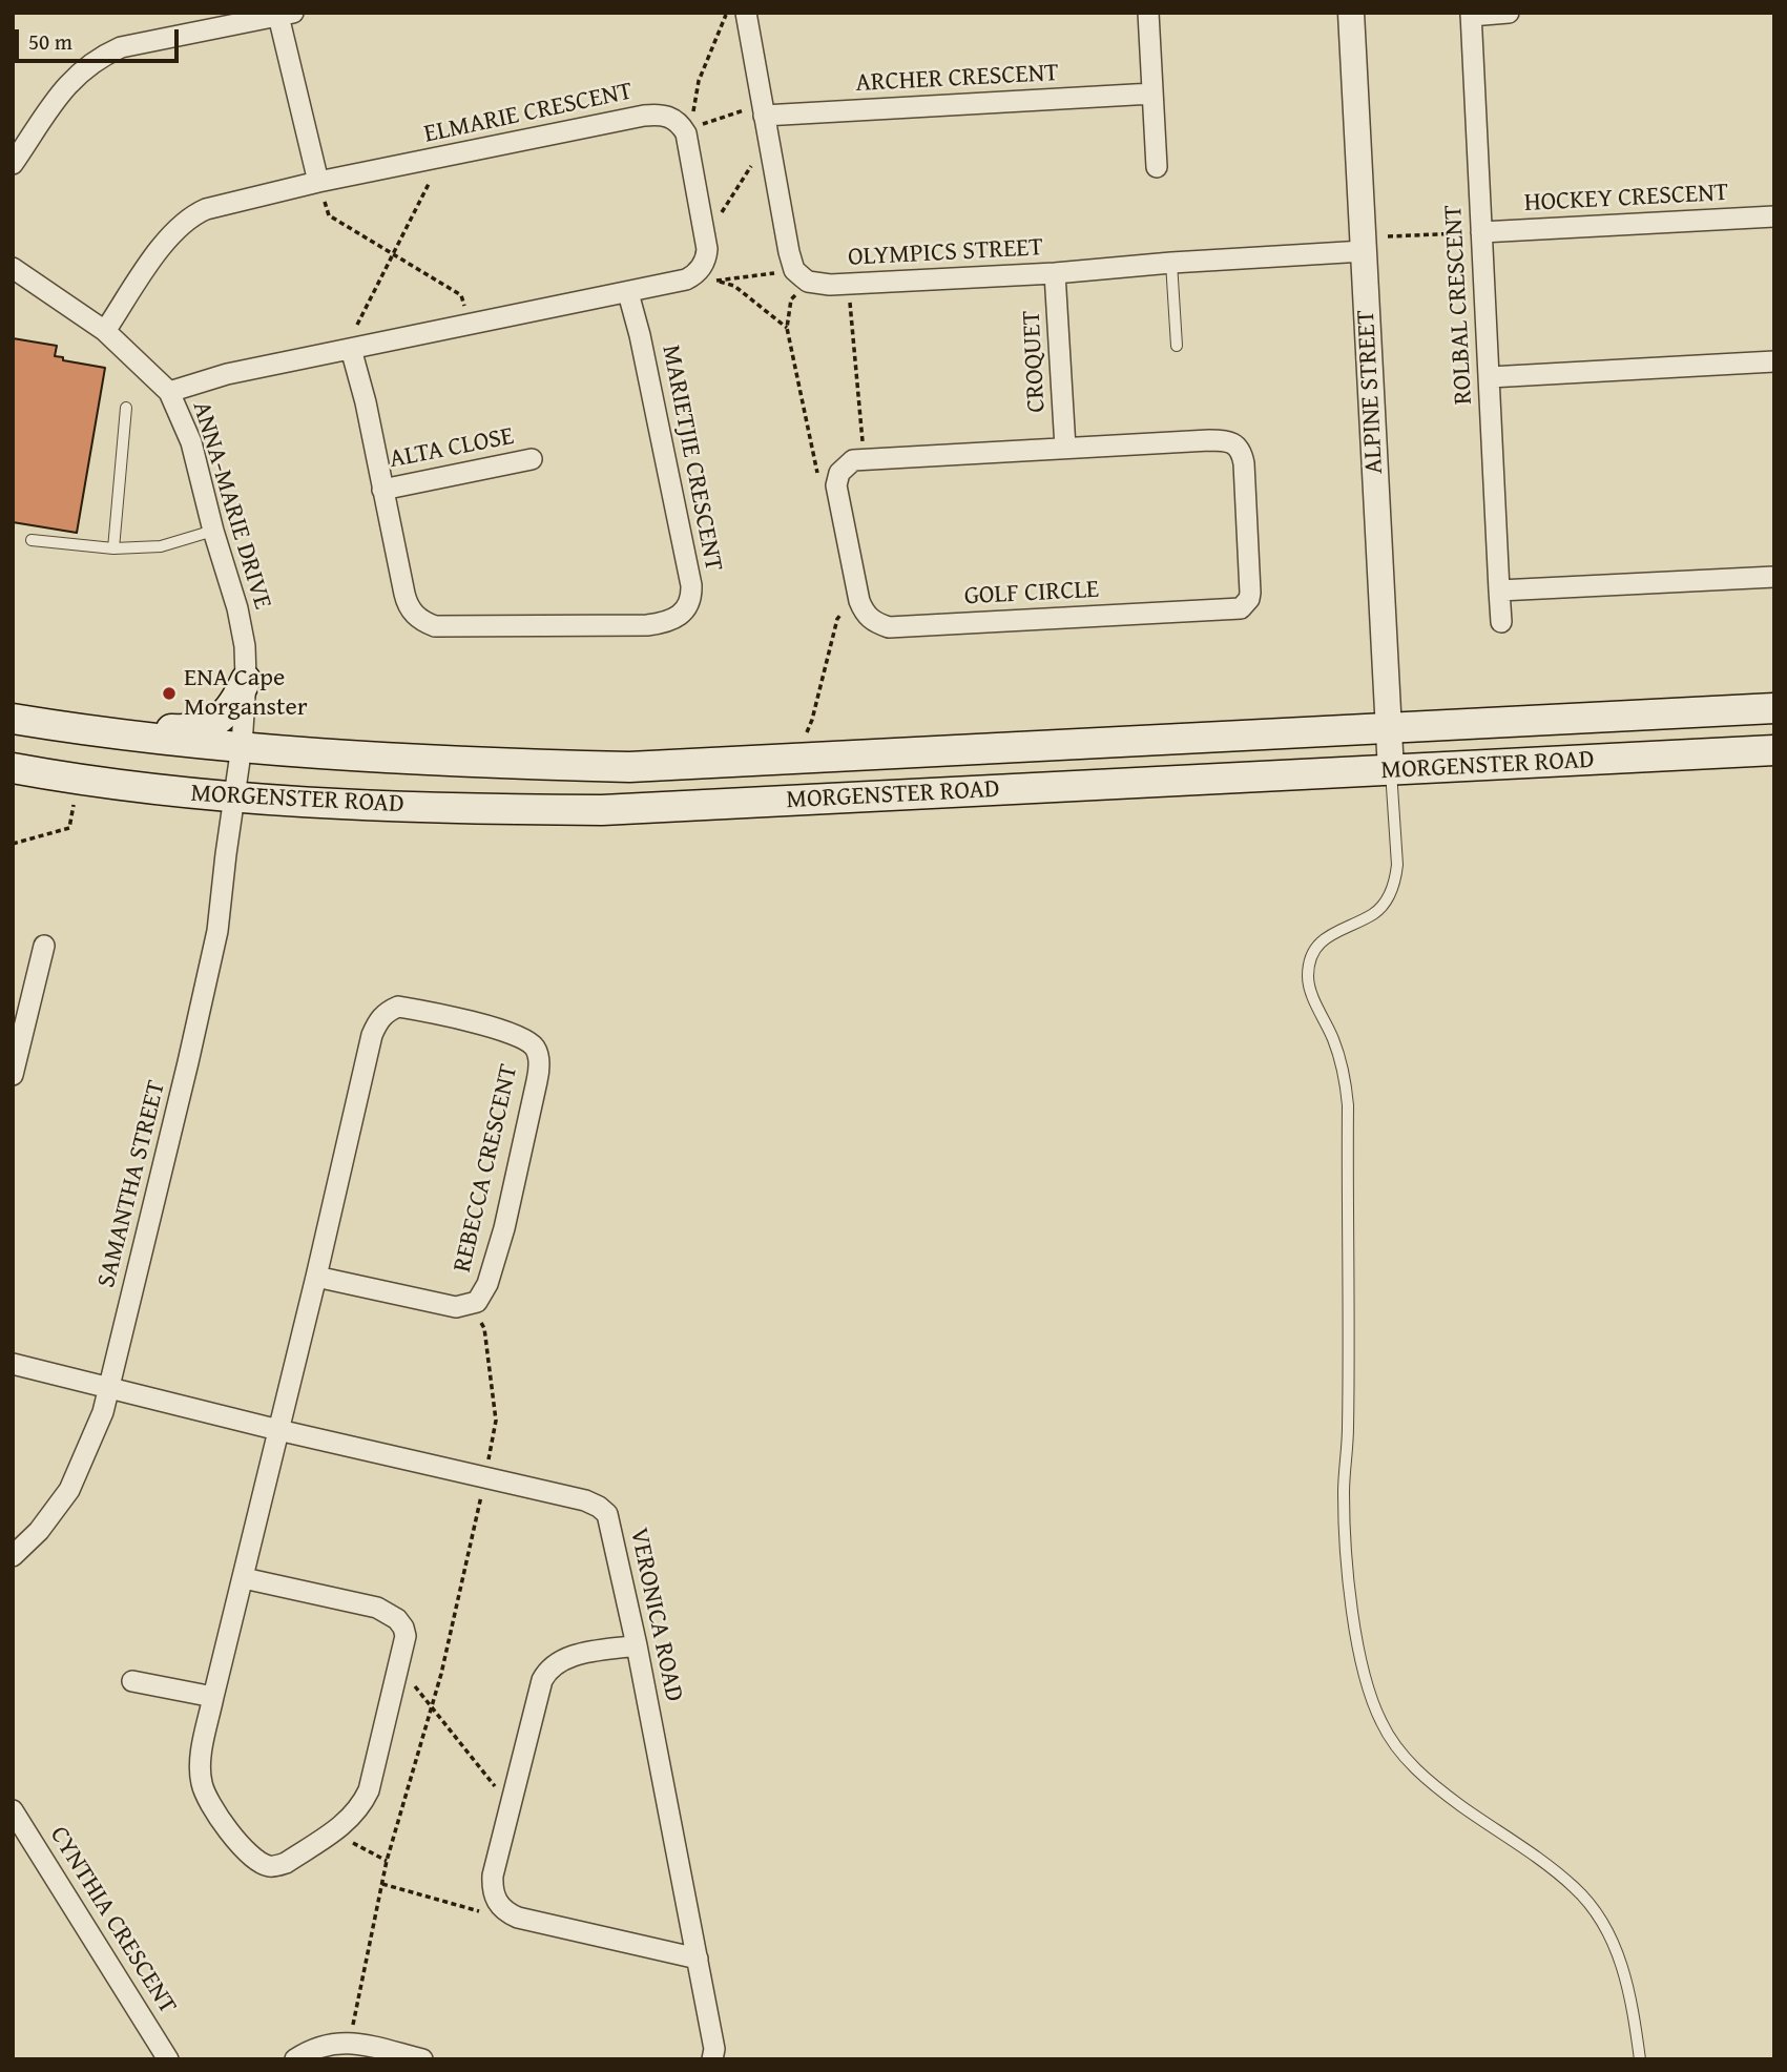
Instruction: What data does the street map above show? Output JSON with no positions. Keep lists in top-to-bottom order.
{
  "streets": {
    "main road": ["MORGENSTER ROAD"],
    "street": [
      "ARCHER CRESCENT",
      "ELMARIE CRESCENT",
      "HOCKEY CRESCENT",
      "OLYMPICS STREET",
      "ROLBAL CRESCENT",
      "CROQUET",
      "ALPINE STREET",
      "ALTA CLOSE",
      "MARIETJIE CRESCENT",
      "ANNA-MARIE DRIVE",
      "GOLF CIRCLE",
      "REBECCA CRESCENT",
      "SAMANTHA STREET",
      "VERONICA ROAD",
      "CYNTHIA CRESCENT"
    ]
  },
  "crossings": [
    ["ELMARIE CRESCENT", "ANNA-MARIE DRIVE"],
    ["HOCKEY CRESCENT", "ROLBAL CRESCENT"],
    ["OLYMPICS STREET", "CROQUET"],
    ["OLYMPICS STREET", "ALPINE STREET"],
    ["CROQUET", "GOLF CIRCLE"],
    ["ALPINE STREET", "MORGENSTER ROAD"],
    ["ALTA CLOSE", "MARIETJIE CRESCENT"],
    ["ANNA-MARIE DRIVE", "MORGENSTER ROAD"],
    ["ANNA-MARIE DRIVE", "SAMANTHA STREET"],
    ["MORGENSTER ROAD", "SAMANTHA STREET"],
    ["REBECCA CRESCENT", "VERONICA ROAD"],
    ["SAMANTHA STREET", "VERONICA ROAD"]
  ],
  "places": ["ENA Cape Morganster"],
  "scale_bar": "50 m"
}
